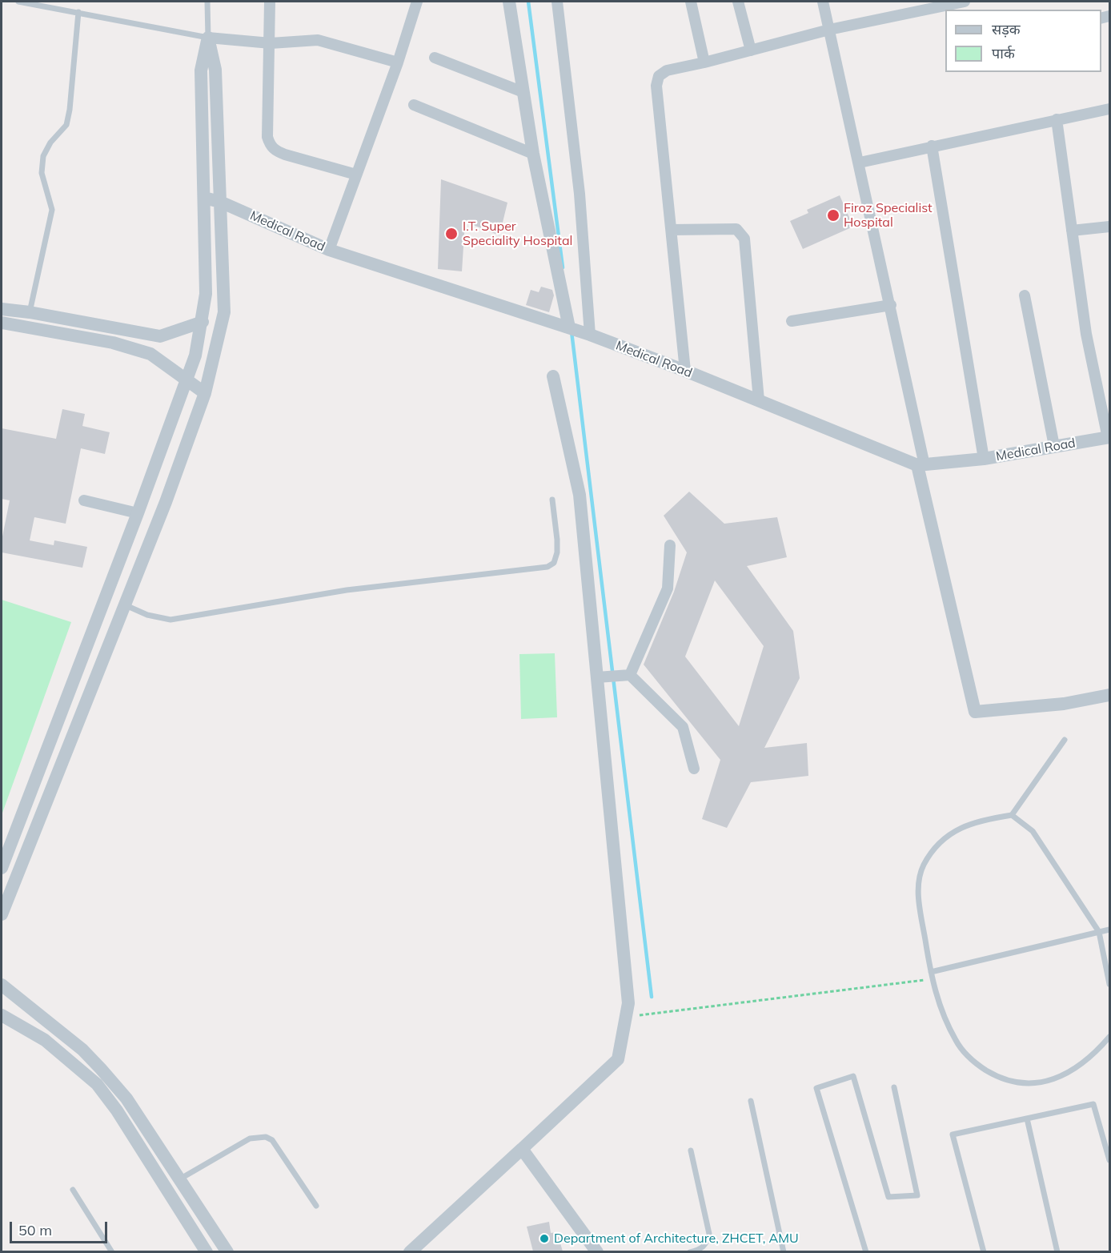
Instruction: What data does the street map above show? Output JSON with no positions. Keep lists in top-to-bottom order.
{
  "streets": {
    "street": ["Medical Road"]
  },
  "places": ["Firoz Specialist Hospital", "I.T. Super Speciality Hospital", "Department of Architecture, ZHCET, AMU"],
  "legend": ["सड़क", "पार्क"],
  "scale_bar": "50 m"
}
